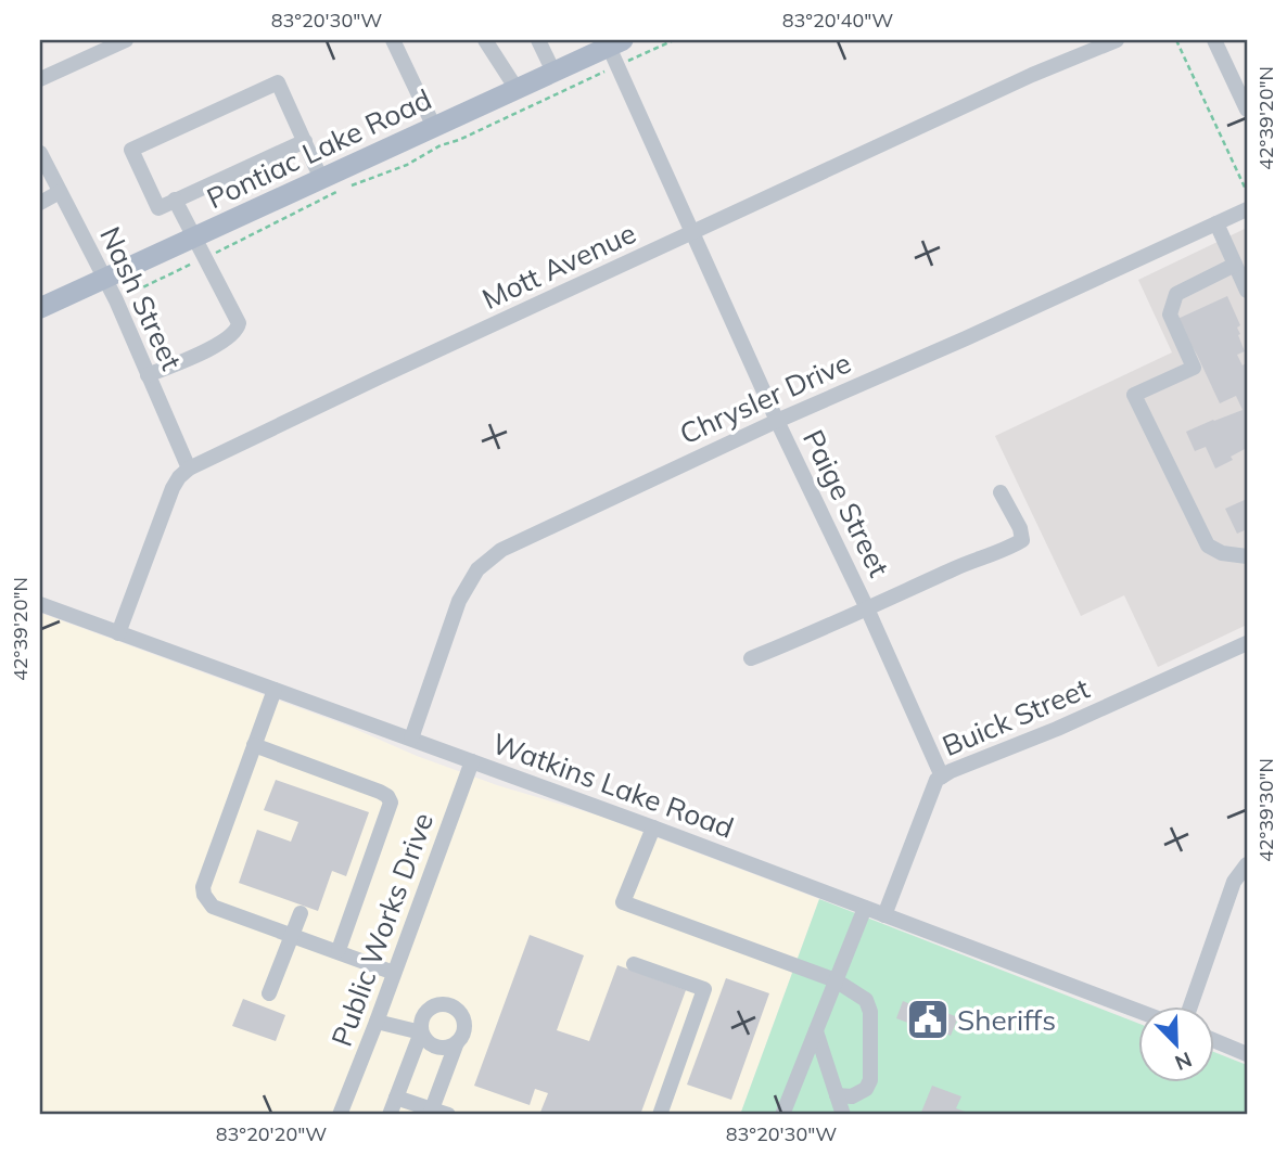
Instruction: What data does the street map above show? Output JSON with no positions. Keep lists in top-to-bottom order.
{
  "streets": {
    "main road": ["Pontiac Lake Road"],
    "street": [
      "Mott Avenue",
      "Nash Street",
      "Chrysler Drive",
      "Paige Street",
      "Buick Street",
      "Watkins Lake Road",
      "Public Works Drive"
    ]
  },
  "crossings": [
    ["Pontiac Lake Road", "Nash Street"],
    ["Pontiac Lake Road", "Paige Street"],
    ["Mott Avenue", "Nash Street"],
    ["Mott Avenue", "Paige Street"],
    ["Chrysler Drive", "Paige Street"],
    ["Chrysler Drive", "Watkins Lake Road"],
    ["Paige Street", "Buick Street"],
    ["Buick Street", "Watkins Lake Road"],
    ["Watkins Lake Road", "Public Works Drive"]
  ],
  "places": {
    "public building": ["Sheriffs"]
  },
  "north": "bottom right",
  "coordinates": [
    "83°20'30\"W",
    "83°20'40\"W",
    "42°39'20\"N",
    "42°39'30\"N",
    "83°20'20\"W"
  ]
}
